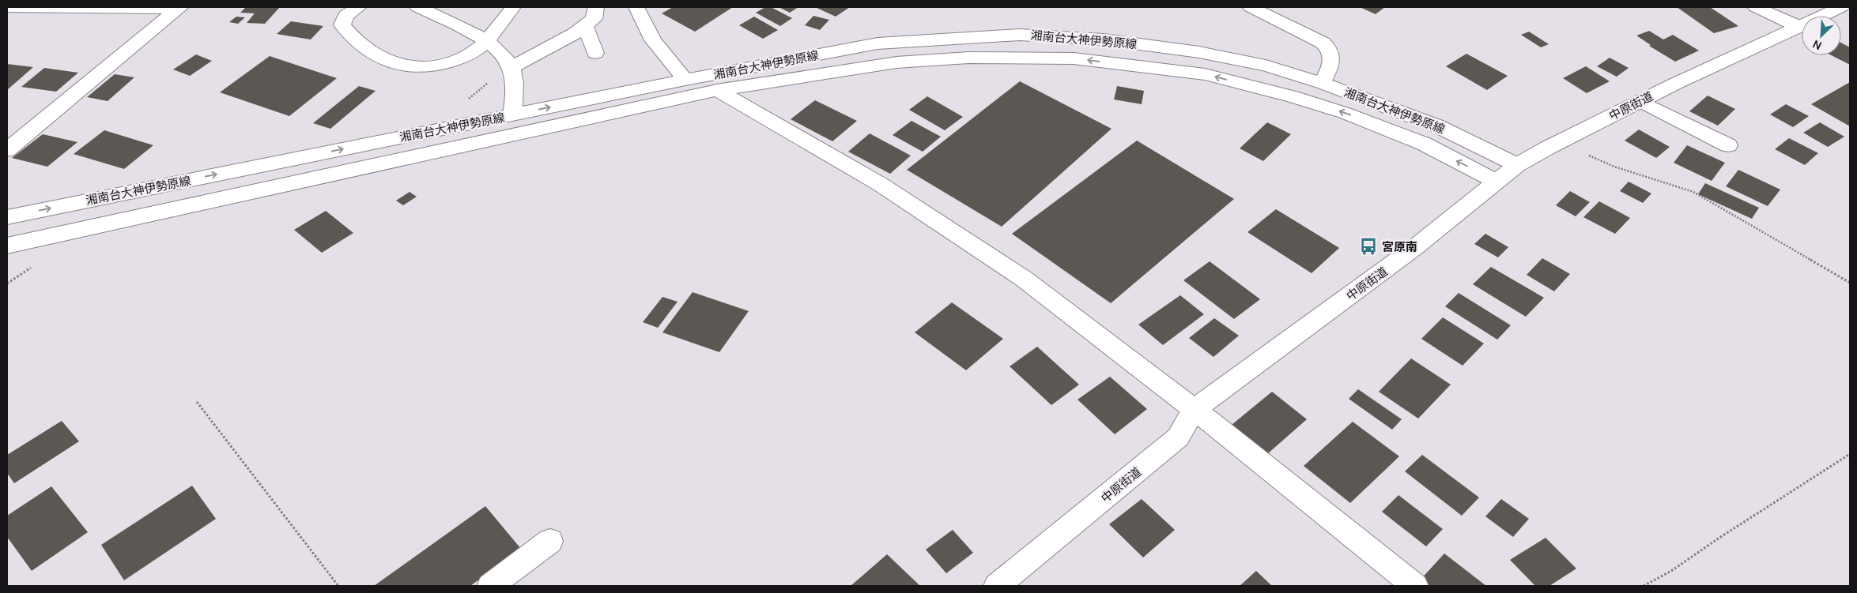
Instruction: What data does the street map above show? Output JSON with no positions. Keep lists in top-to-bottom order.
{
  "streets": {
    "street": ["湘南台大神伊勢原線", "中原街道"]
  },
  "crossings": [
    ["湘南台大神伊勢原線", "中原街道"]
  ],
  "places": {
    "bus stop": ["宮原南"]
  },
  "north": "bottom left"
}
